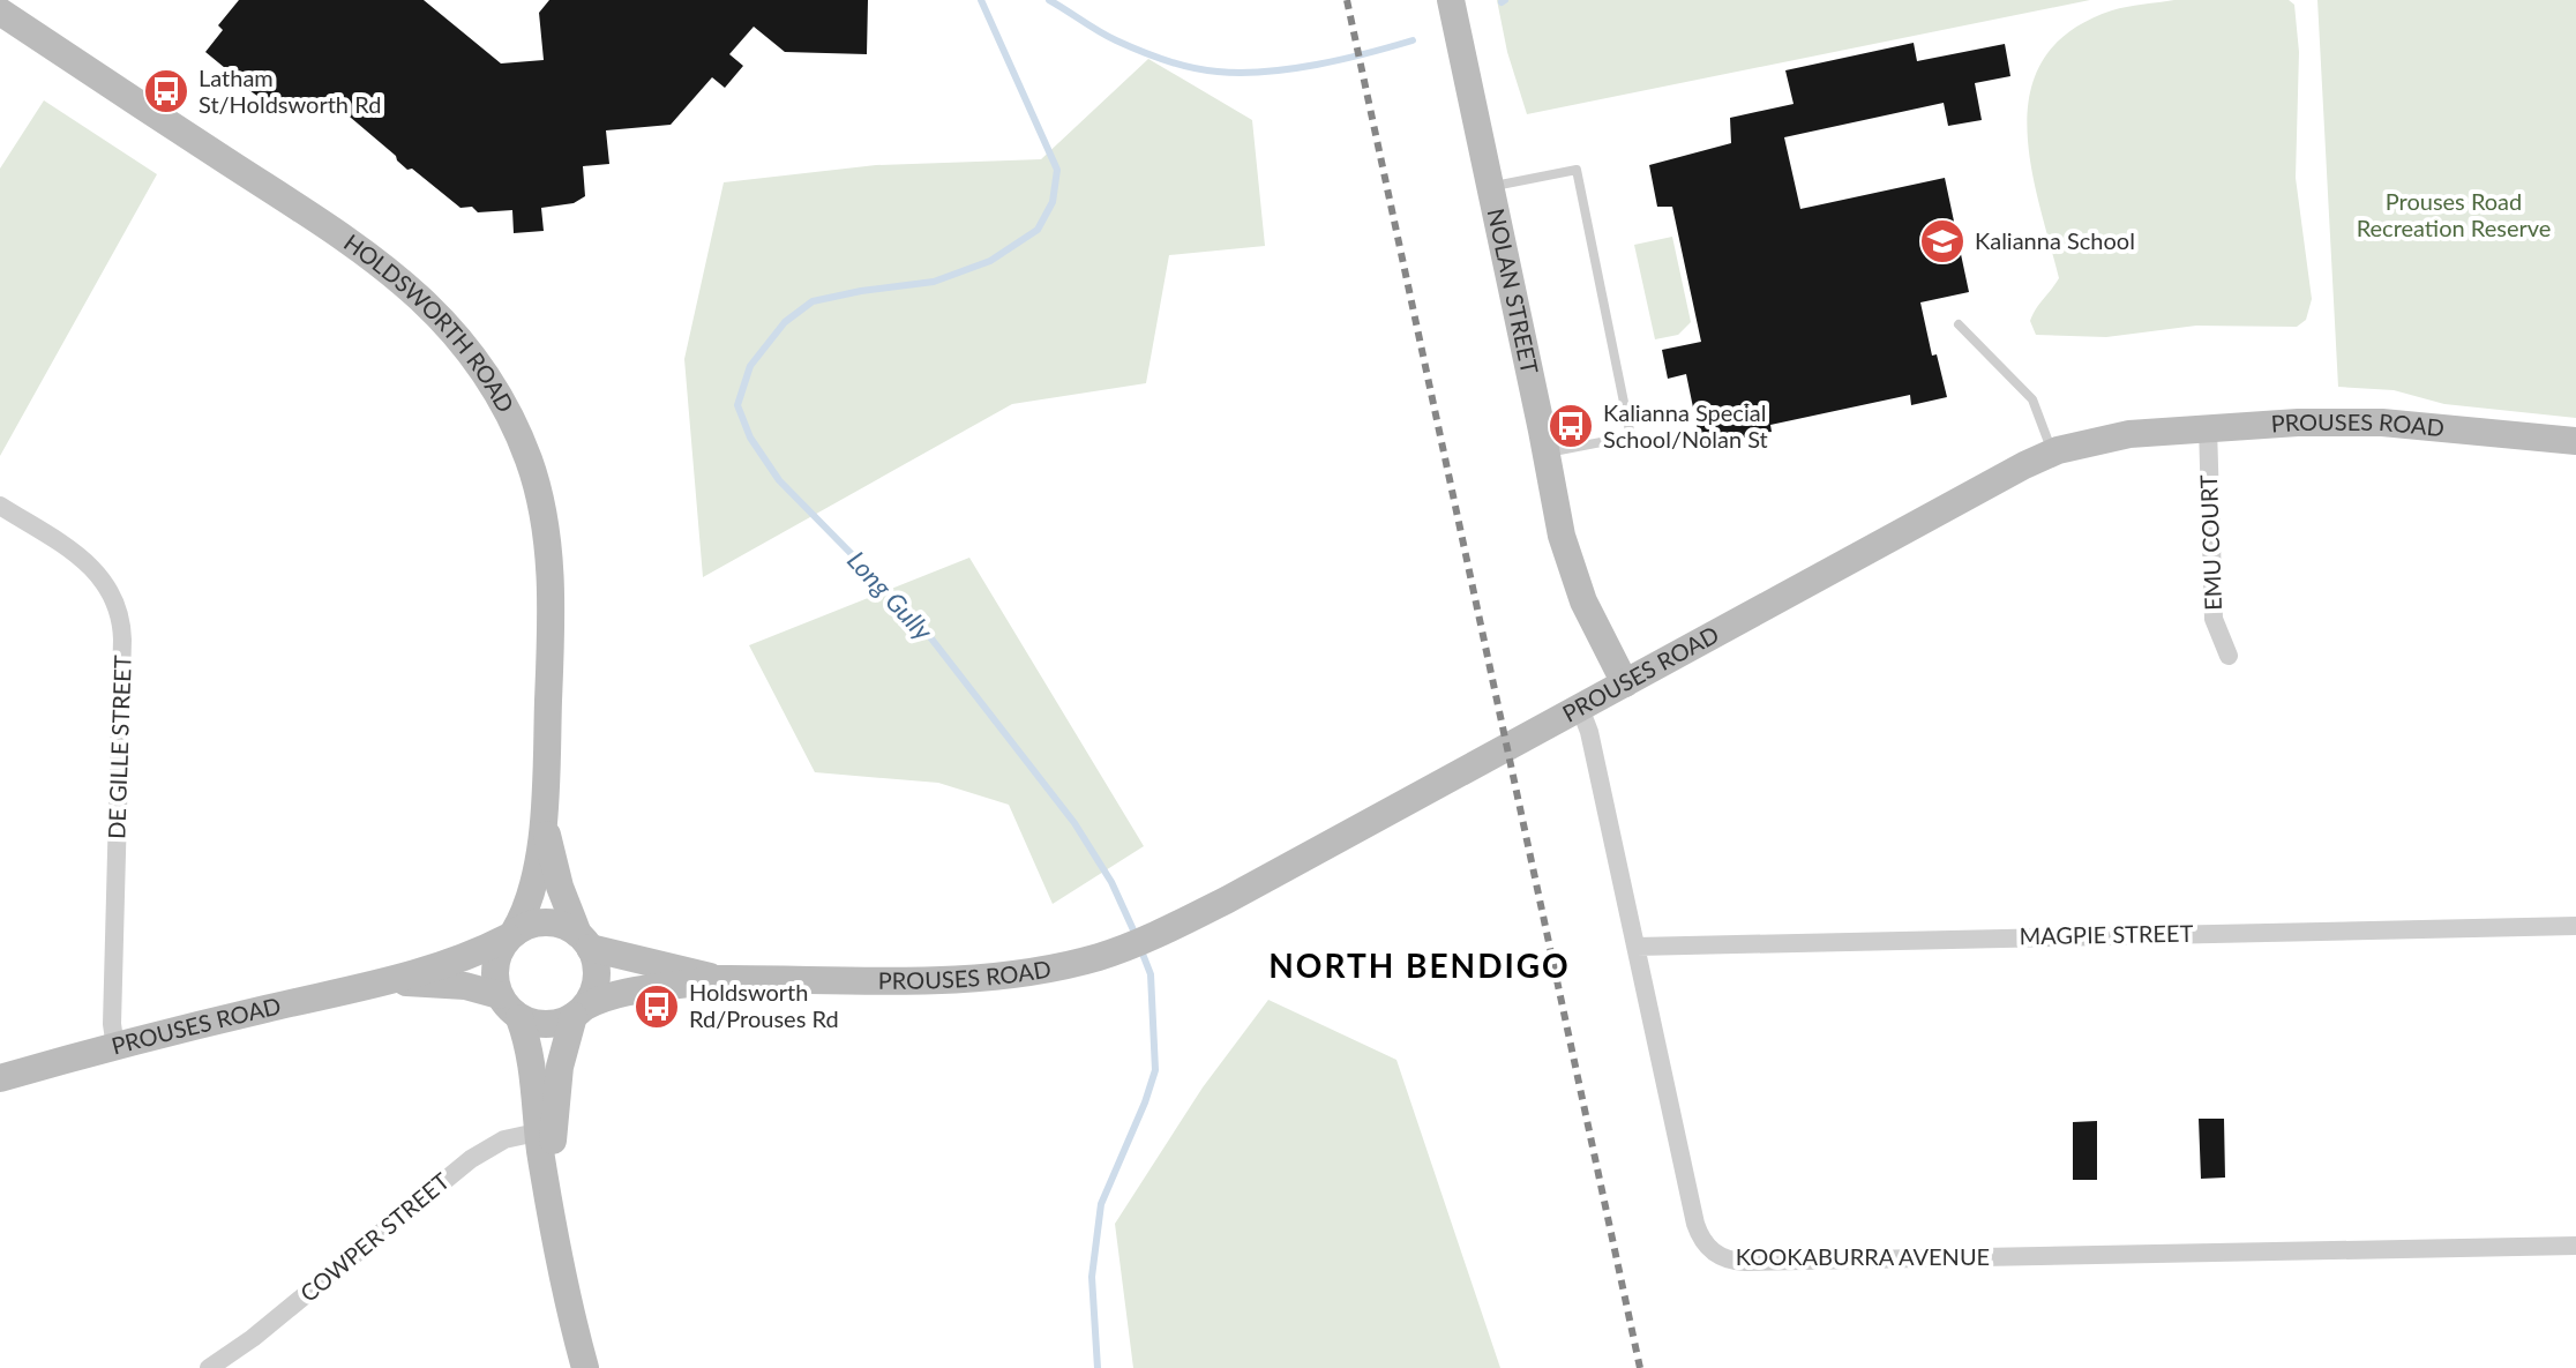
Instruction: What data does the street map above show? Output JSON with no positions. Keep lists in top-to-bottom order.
{
  "streets": {
    "street": [
      "NOLAN STREET",
      "HOLDSWORTH ROAD",
      "PROUSES ROAD",
      "EMU COURT",
      "DE GILLE STREET",
      "MAGPIE STREET",
      "COWPER STREET",
      "KOOKABURRA AVENUE"
    ]
  },
  "crossings": [
    ["NOLAN STREET", "PROUSES ROAD"],
    ["HOLDSWORTH ROAD", "PROUSES ROAD"],
    ["PROUSES ROAD", "EMU COURT"],
    ["PROUSES ROAD", "DE GILLE STREET"],
    ["PROUSES ROAD", "KOOKABURRA AVENUE"],
    ["MAGPIE STREET", "KOOKABURRA AVENUE"]
  ],
  "districts": ["NORTH BENDIGO"],
  "water": ["Long Gully"],
  "parks": ["Prouses Road Recreation Reserve"],
  "places": {
    "bus stop": ["Latham St/Holdsworth Rd", "Kalianna Special School/Nolan St", "Holdsworth Rd/Prouses Rd"],
    "school or university": ["Kalianna School"]
  }
}
